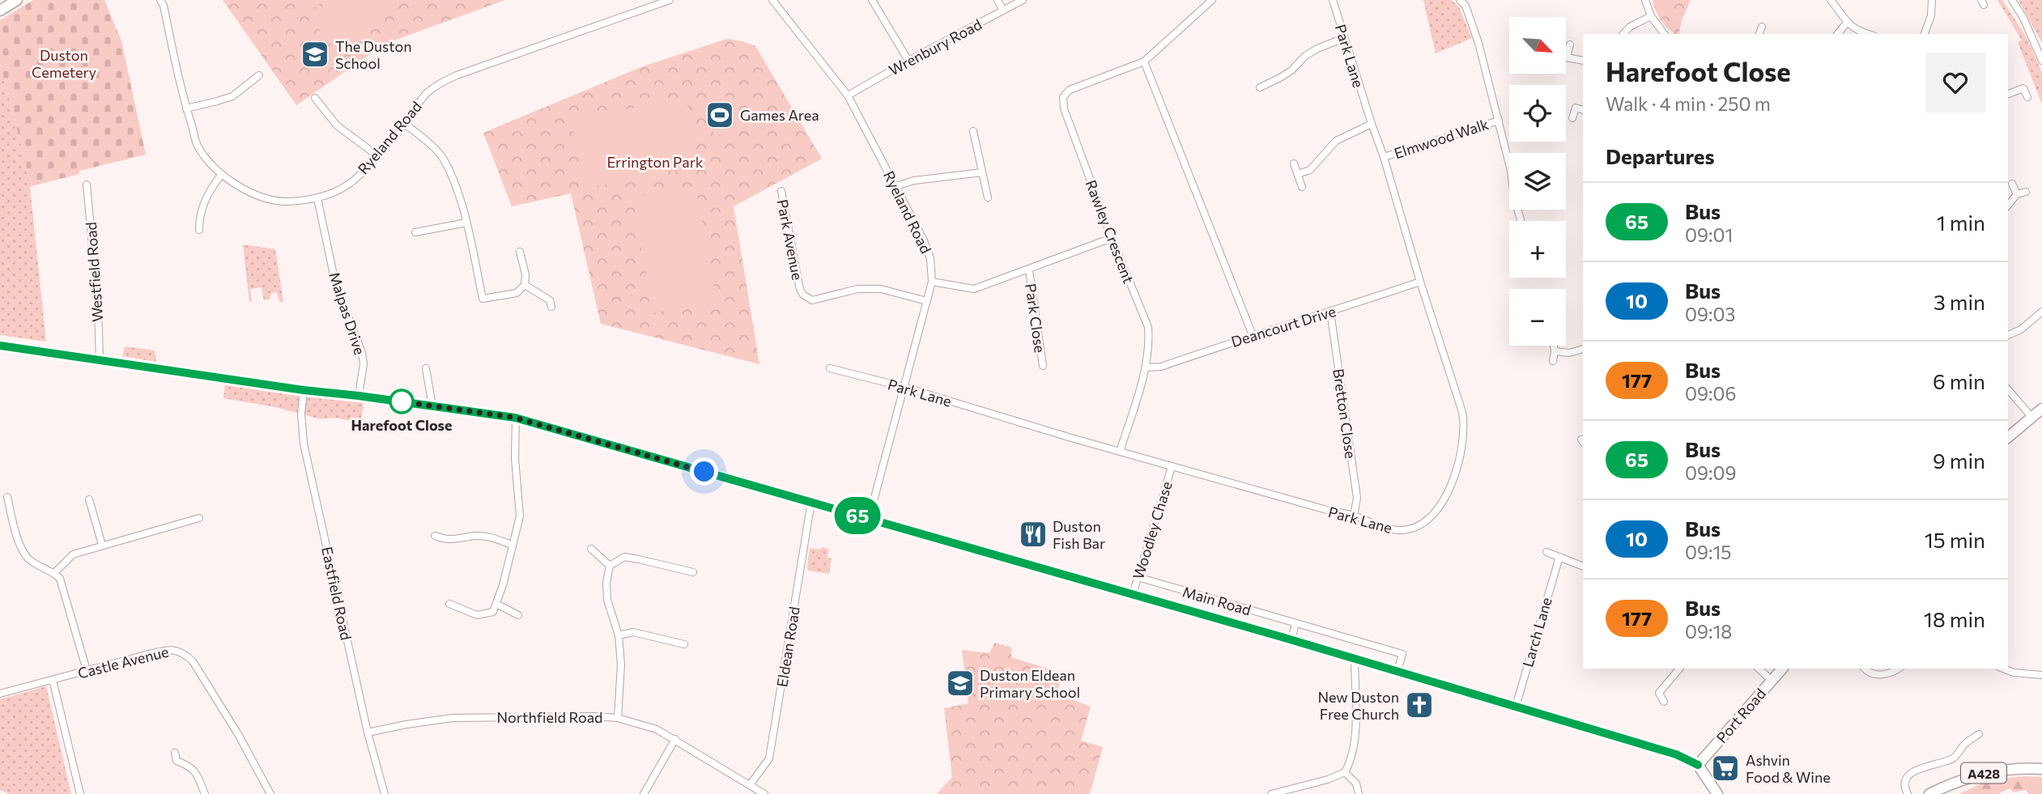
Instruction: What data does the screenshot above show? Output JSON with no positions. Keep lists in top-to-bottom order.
{
  "streets": {
    "street": [
      "Wrenbury Road",
      "Park Lane",
      "Ryeland Road",
      "Elmwood Walk",
      "Rawley Crescent",
      "Park Avenue",
      "Westfield Road",
      "Malpas Drive",
      "Park Close",
      "Deancourt Drive",
      "Bretton Close",
      "Woodley Chase",
      "Eastfield Road",
      "Main Road",
      "Larch Lane",
      "Eldean Road",
      "Castle Avenue",
      "Port Road",
      "Northfield Road",
      "A428"
    ]
  },
  "crossings": [
    ["Wrenbury Road", "Ryeland Road"],
    ["Park Lane", "Ryeland Road"],
    ["Park Lane", "Elmwood Walk"],
    ["Park Lane", "Rawley Crescent"],
    ["Park Lane", "Deancourt Drive"],
    ["Park Lane", "Bretton Close"],
    ["Park Lane", "Woodley Chase"],
    ["Ryeland Road", "Park Avenue"],
    ["Ryeland Road", "Malpas Drive"],
    ["Ryeland Road", "Main Road"],
    ["Rawley Crescent", "Deancourt Drive"],
    ["Westfield Road", "Main Road"],
    ["Malpas Drive", "Main Road"],
    ["Deancourt Drive", "Bretton Close"],
    ["Woodley Chase", "Main Road"],
    ["Eastfield Road", "Main Road"],
    ["Eastfield Road", "Northfield Road"],
    ["Main Road", "Larch Lane"],
    ["Main Road", "Eldean Road"],
    ["Main Road", "Port Road"],
    ["Eldean Road", "Northfield Road"]
  ],
  "parks": ["Duston Cemetery", "Errington Park"],
  "places": {
    "school or university": ["The Duston School", "Duston Eldean Primary School"],
    "sports": ["Games Area"],
    "other": ["Harefoot Close"],
    "restaurant": ["Duston Fish Bar"],
    "church": ["New Duston Free Church"],
    "supermarket": ["Ashvin Food & Wine"]
  },
  "lines": ["bus line 65"],
  "north": "bottom right",
  "page": {
    "on_map": "65",
    "map_buttons": ["+", "−"],
    "heading": [
      ["Harefoot Close", "Walk · 4 min · 250 m"],
      "Departures"
    ],
    "list": [
      {
        "mark": "65",
        "name": "Bus",
        "note": "09:01",
        "value": "1 min"
      },
      {
        "mark": "10",
        "name": "Bus",
        "note": "09:03",
        "value": "3 min"
      },
      {
        "mark": "177",
        "name": "Bus",
        "note": "09:06",
        "value": "6 min"
      },
      {
        "mark": "65",
        "name": "Bus",
        "note": "09:09",
        "value": "9 min"
      },
      {
        "mark": "10",
        "name": "Bus",
        "note": "09:15",
        "value": "15 min"
      },
      {
        "mark": "177",
        "name": "Bus",
        "note": "09:18",
        "value": "18 min"
      }
    ]
  }
}
